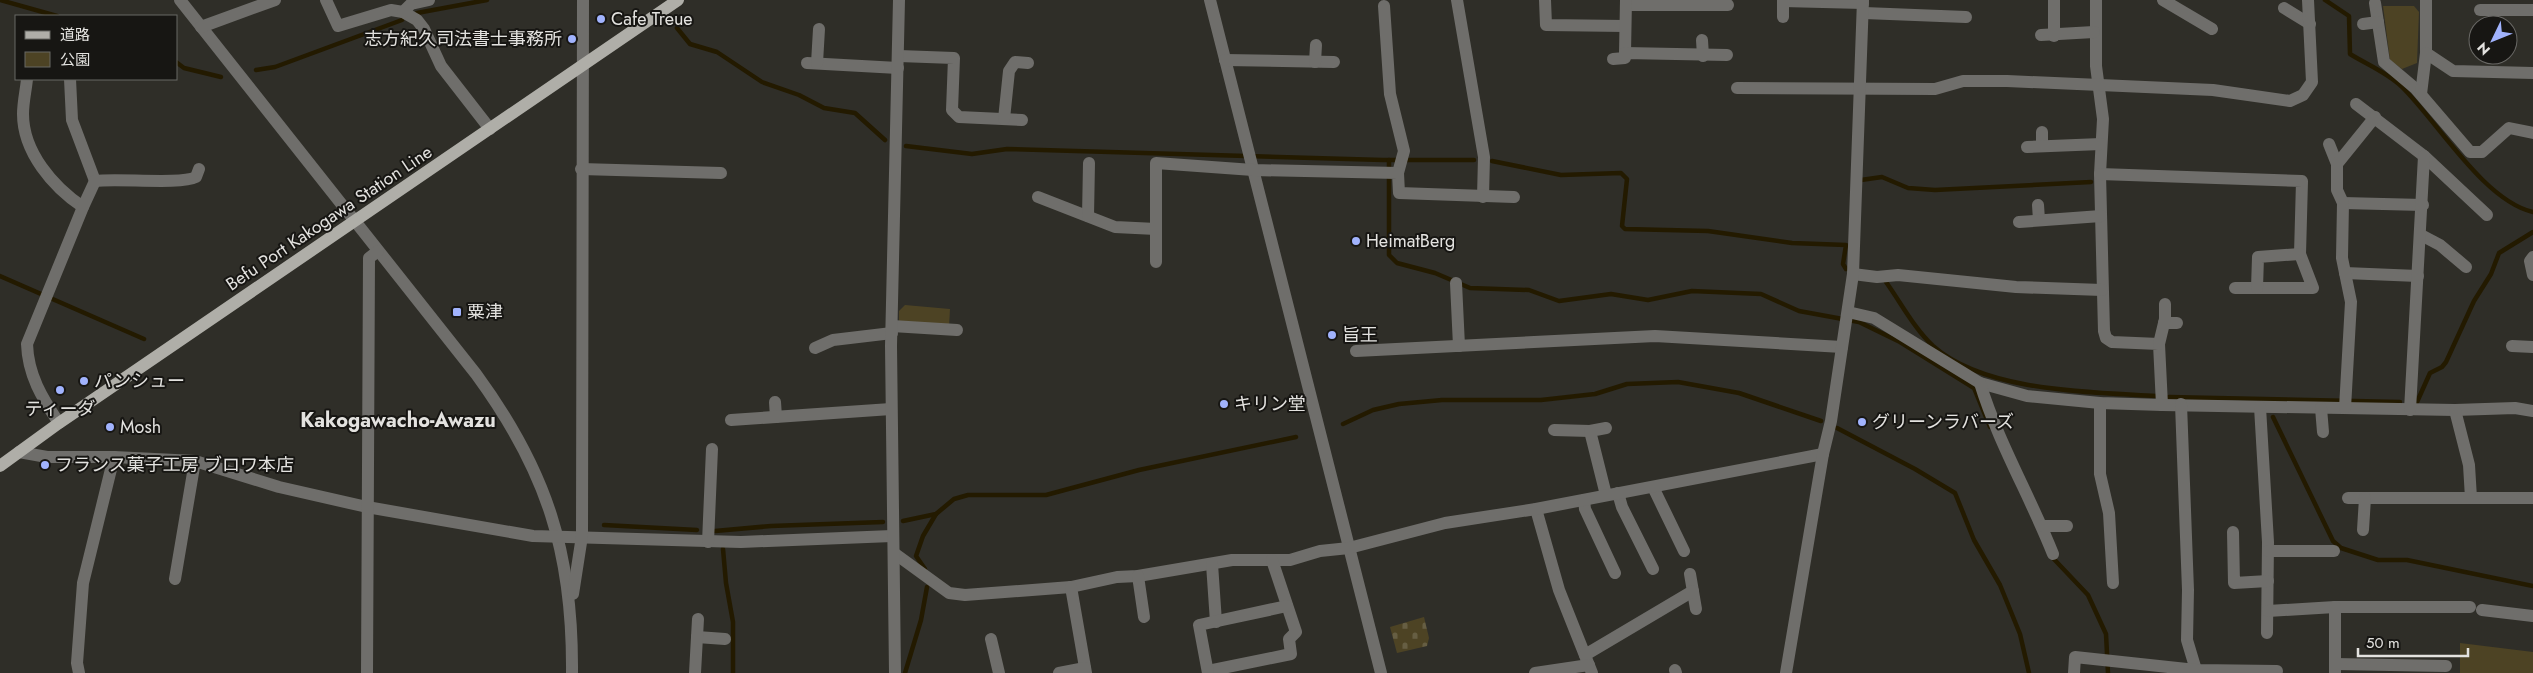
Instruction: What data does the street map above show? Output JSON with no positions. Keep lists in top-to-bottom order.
{
  "streets": {
    "main road": ["Befu Port Kakogawa Station Line"]
  },
  "districts": ["Kakogawacho-Awazu"],
  "places": {
    "other": [
      "Cafe Treue",
      "志方紀久司法書士事務所",
      "HeimatBerg",
      "旨王",
      "パンシュー",
      "ティーダ",
      "キリン堂",
      "グリーンラバーズ",
      "Mosh",
      "フランス菓子工房 ブロワ本店"
    ],
    "transit": ["粟津"]
  },
  "legend": ["道路", "公園"],
  "scale_bar": "50 m",
  "north": "bottom left"
}
